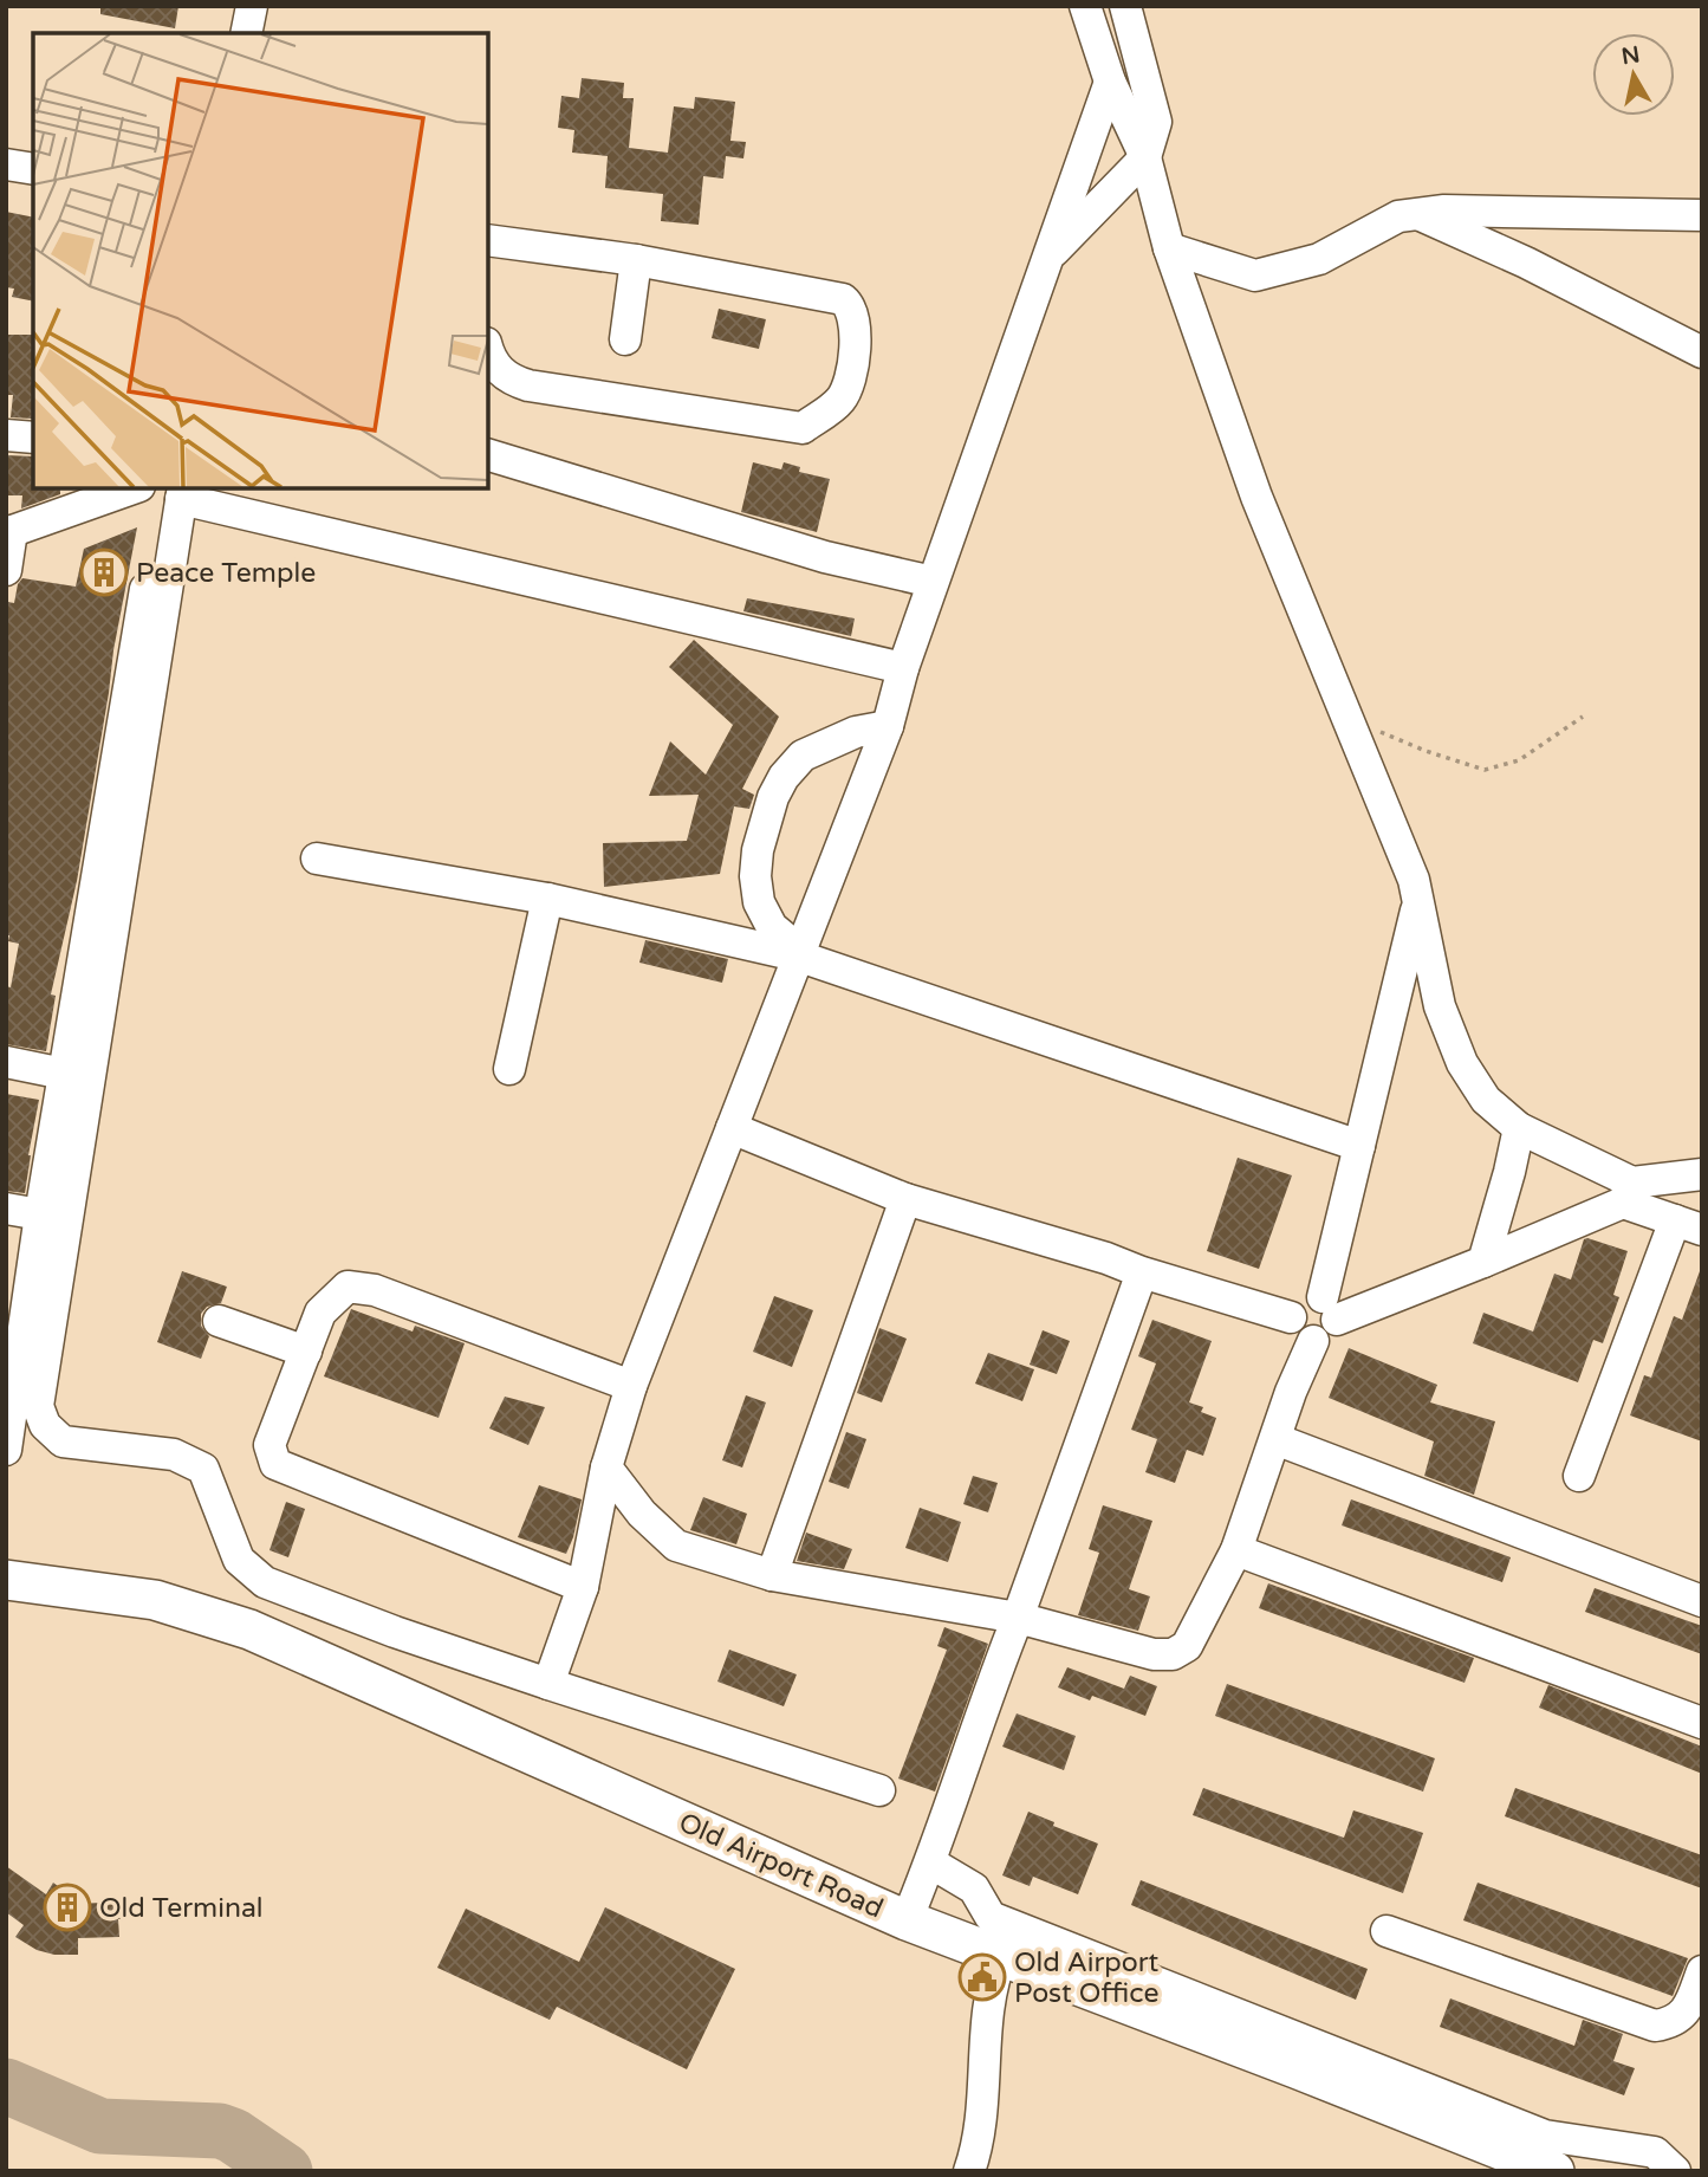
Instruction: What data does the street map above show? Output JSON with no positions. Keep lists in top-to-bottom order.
{
  "streets": {
    "main road": ["Old Airport Road"]
  },
  "places": {
    "building": ["Peace Temple", "Old Terminal"],
    "public building": ["Old Airport Post Office"]
  },
  "north": "top"
}
